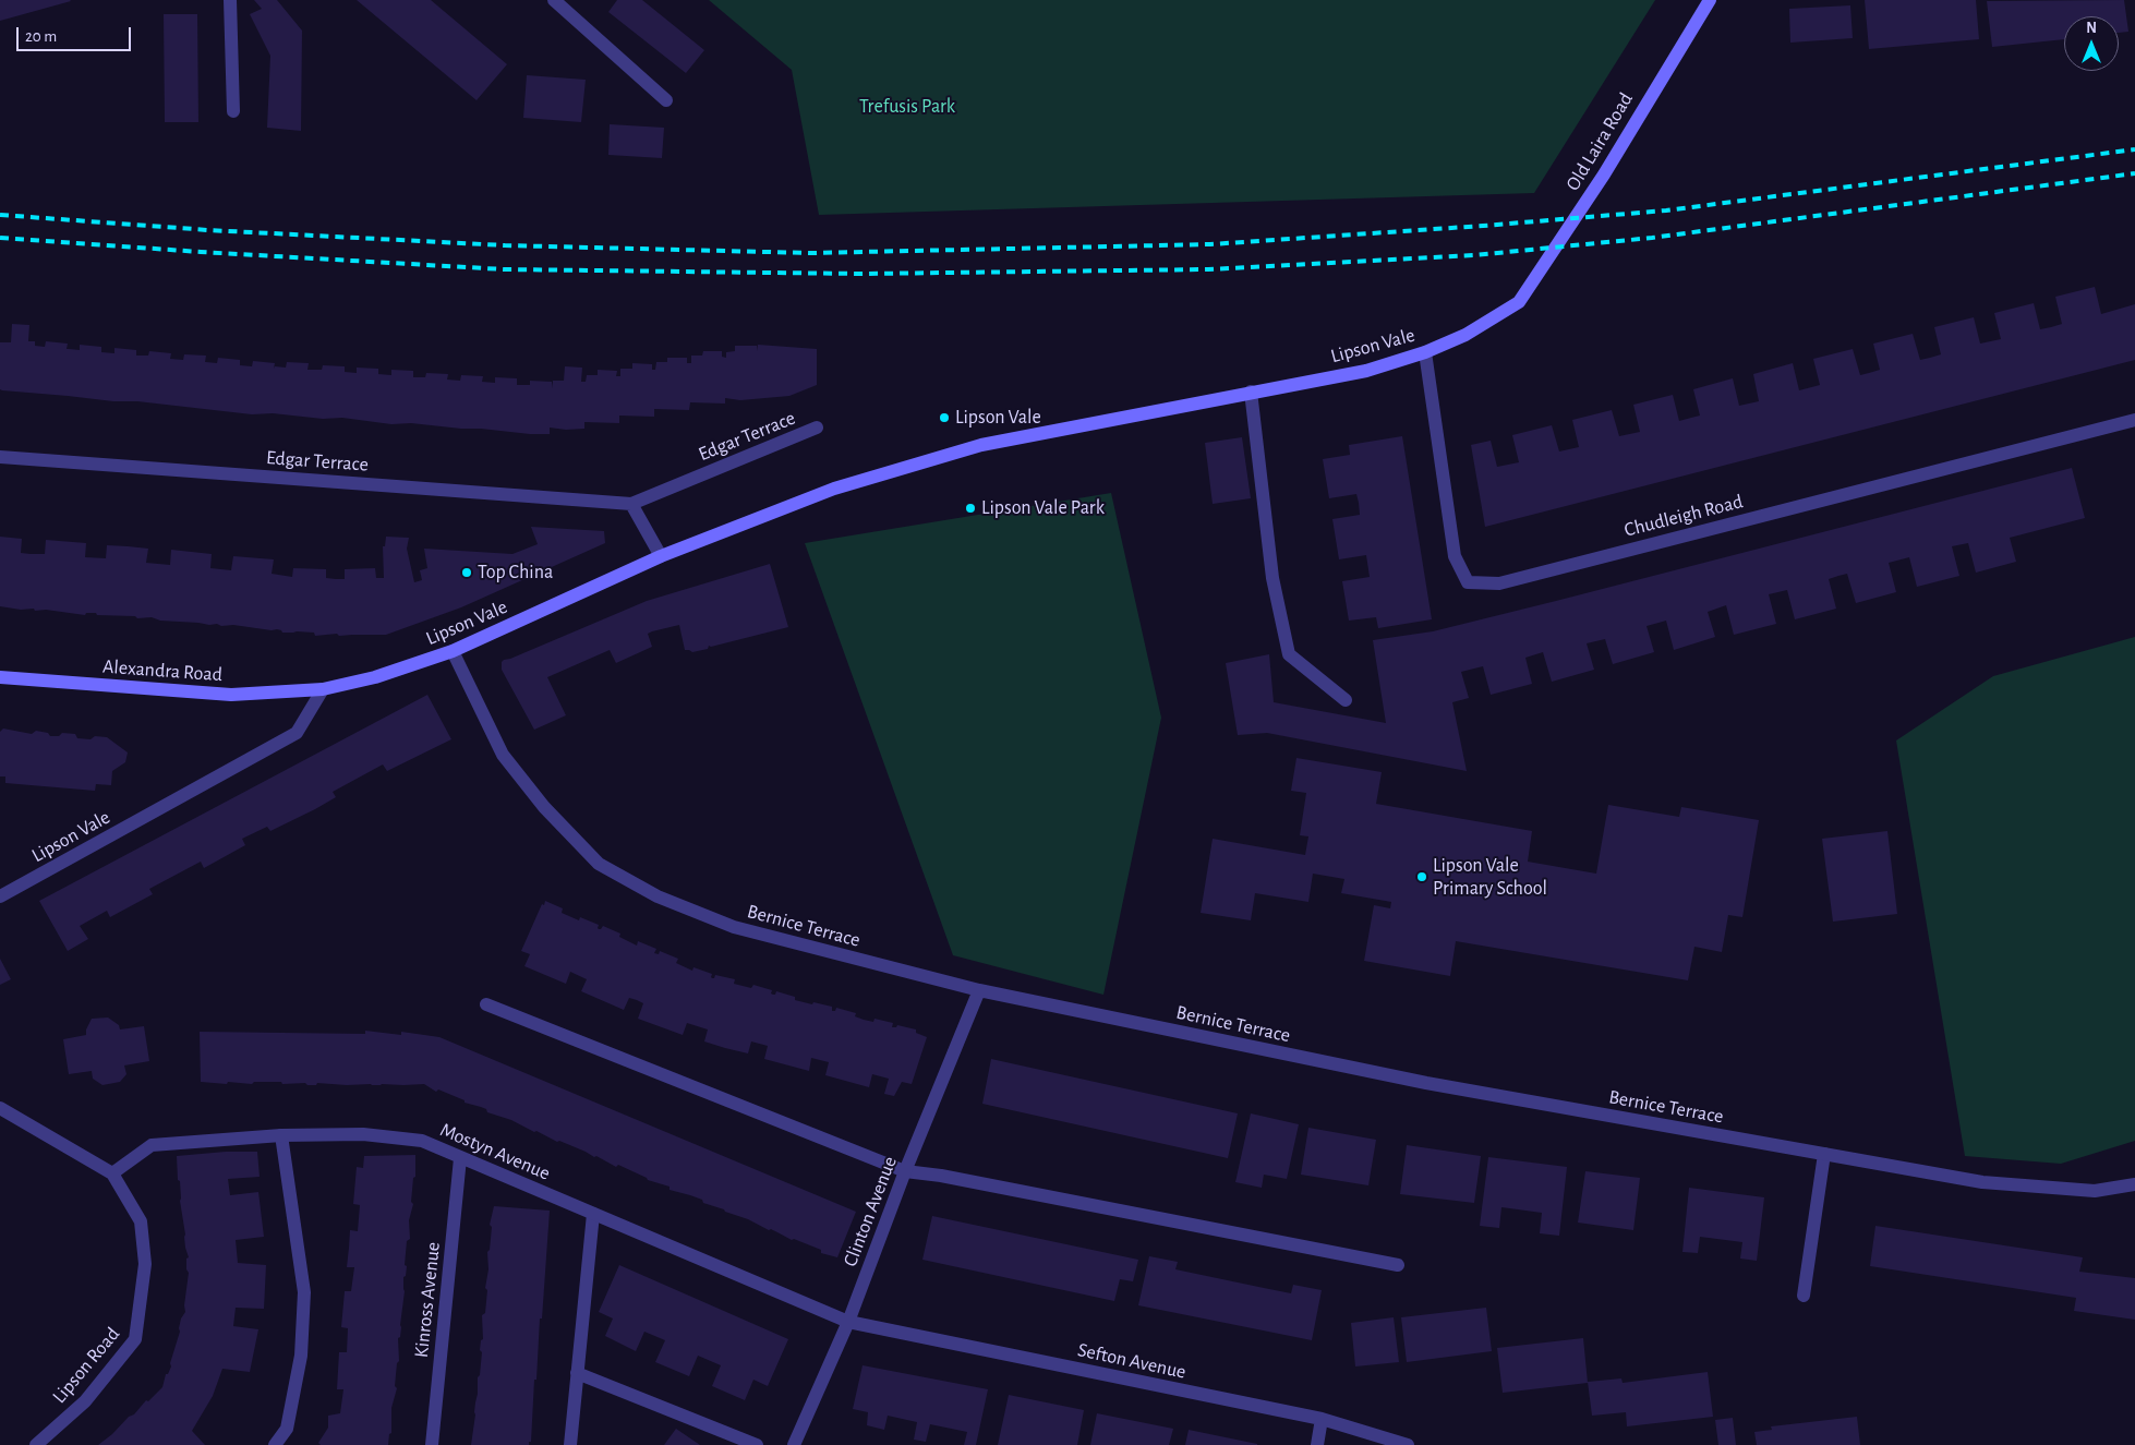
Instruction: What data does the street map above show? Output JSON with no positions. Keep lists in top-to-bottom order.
{
  "streets": {
    "main road": ["Old Laira Road", "Lipson Vale", "Alexandra Road"],
    "street": [
      "Edgar Terrace",
      "Chudleigh Road",
      "Bernice Terrace",
      "Mostyn Avenue",
      "Clinton Avenue",
      "Kinross Avenue",
      "Sefton Avenue",
      "Lipson Road"
    ]
  },
  "crossings": [
    ["Old Laira Road", "Lipson Vale"],
    ["Lipson Vale", "Chudleigh Road"],
    ["Lipson Vale", "Alexandra Road"],
    ["Lipson Vale", "Bernice Terrace"],
    ["Bernice Terrace", "Clinton Avenue"],
    ["Mostyn Avenue", "Clinton Avenue"],
    ["Mostyn Avenue", "Kinross Avenue"],
    ["Mostyn Avenue", "Sefton Avenue"],
    ["Mostyn Avenue", "Lipson Road"],
    ["Clinton Avenue", "Sefton Avenue"]
  ],
  "parks": ["Trefusis Park"],
  "places": [
    "Lipson Vale",
    "Lipson Vale Park",
    "Top China",
    "Lipson Vale Primary School"
  ],
  "scale_bar": "20 m",
  "north": "top"
}
